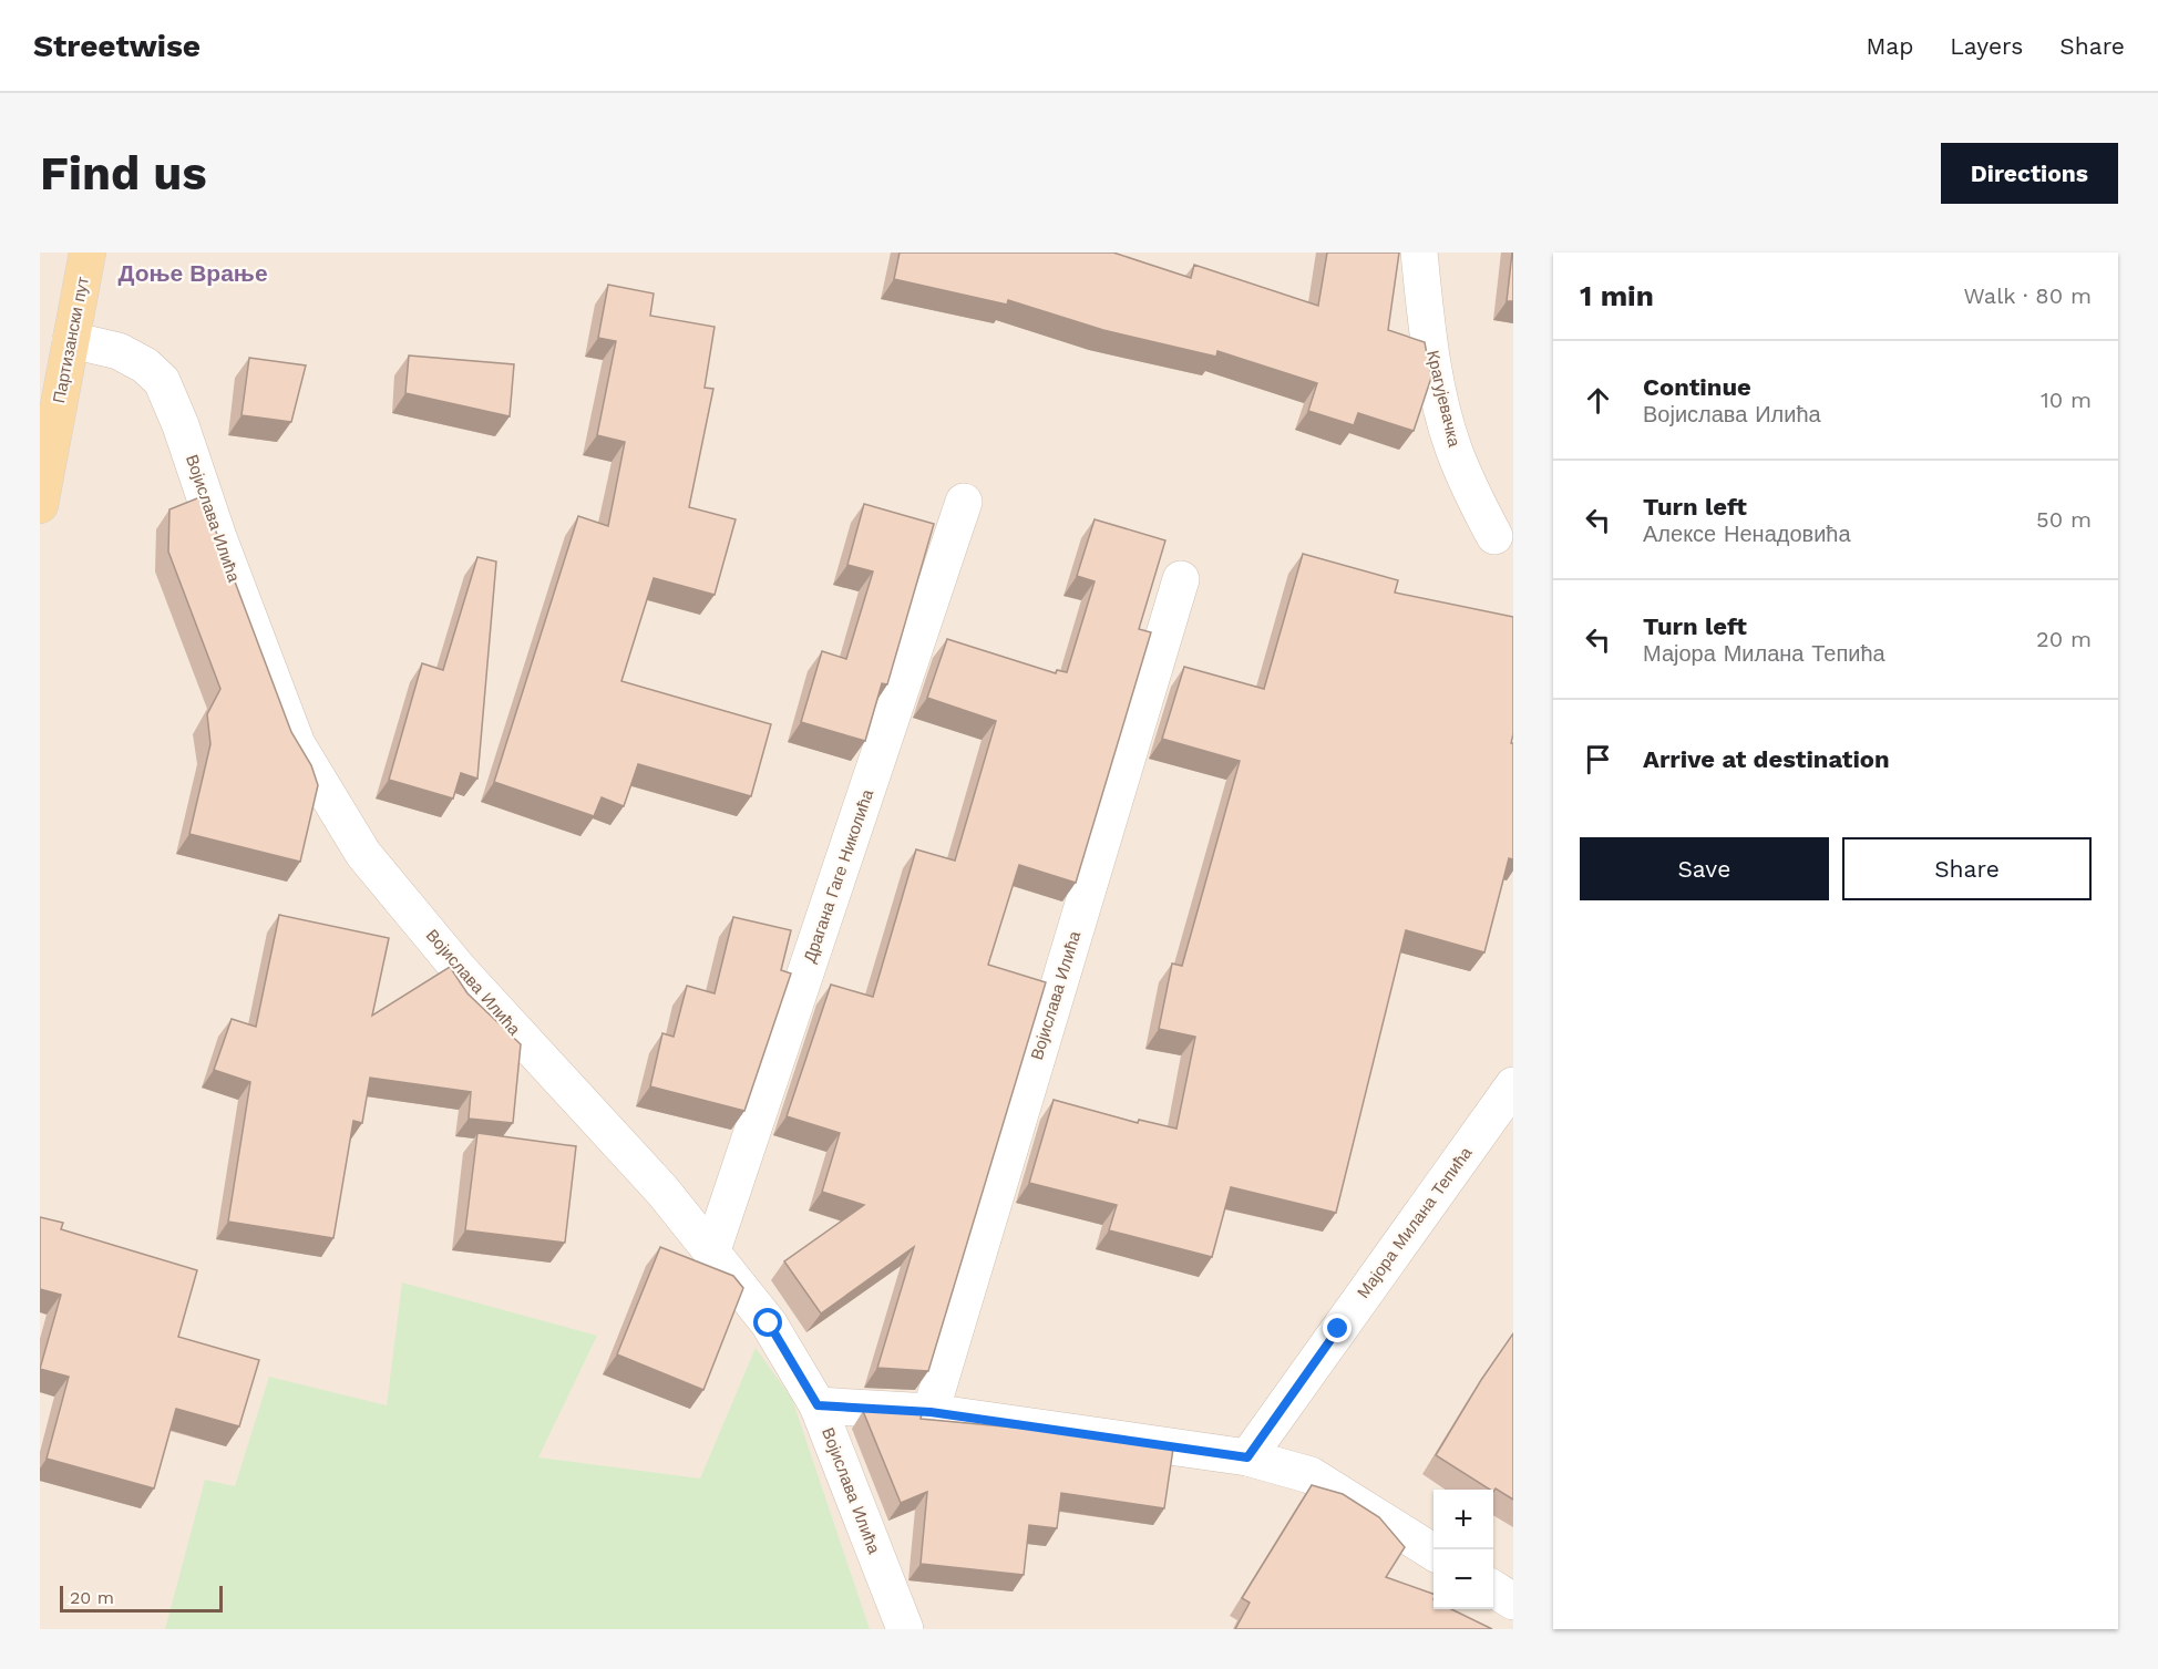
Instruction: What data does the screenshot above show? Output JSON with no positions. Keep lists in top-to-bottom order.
{
  "streets": {
    "main road": ["Партизански пут"],
    "street": [
      "Крагујевачка",
      "Војислава Илића",
      "Драгана Гаге Николића",
      "Мајора Милана Тепића"
    ]
  },
  "crossings": [
    ["Партизански пут", "Војислава Илића"],
    ["Војислава Илића", "Драгана Гаге Николића"]
  ],
  "districts": ["Доње Врање"],
  "scale_bar": "20 m",
  "page": {
    "header": "Streetwise",
    "nav": ["Map", "Layers", "Share"],
    "buttons": [
      "Directions",
      ["Save", "Share"]
    ],
    "title": "Find us",
    "heading": ["1 min", "Walk · 80 m"],
    "list": [
      ["Continue", "Војислава Илића", "10 m"],
      ["Turn left", "Алексе Ненадовића", "50 m"],
      ["Turn left", "Мајора Милана Тепића", "20 m"],
      "Arrive at destination"
    ],
    "map_buttons": ["+", "−"],
    "scale": "20 m"
  }
}
